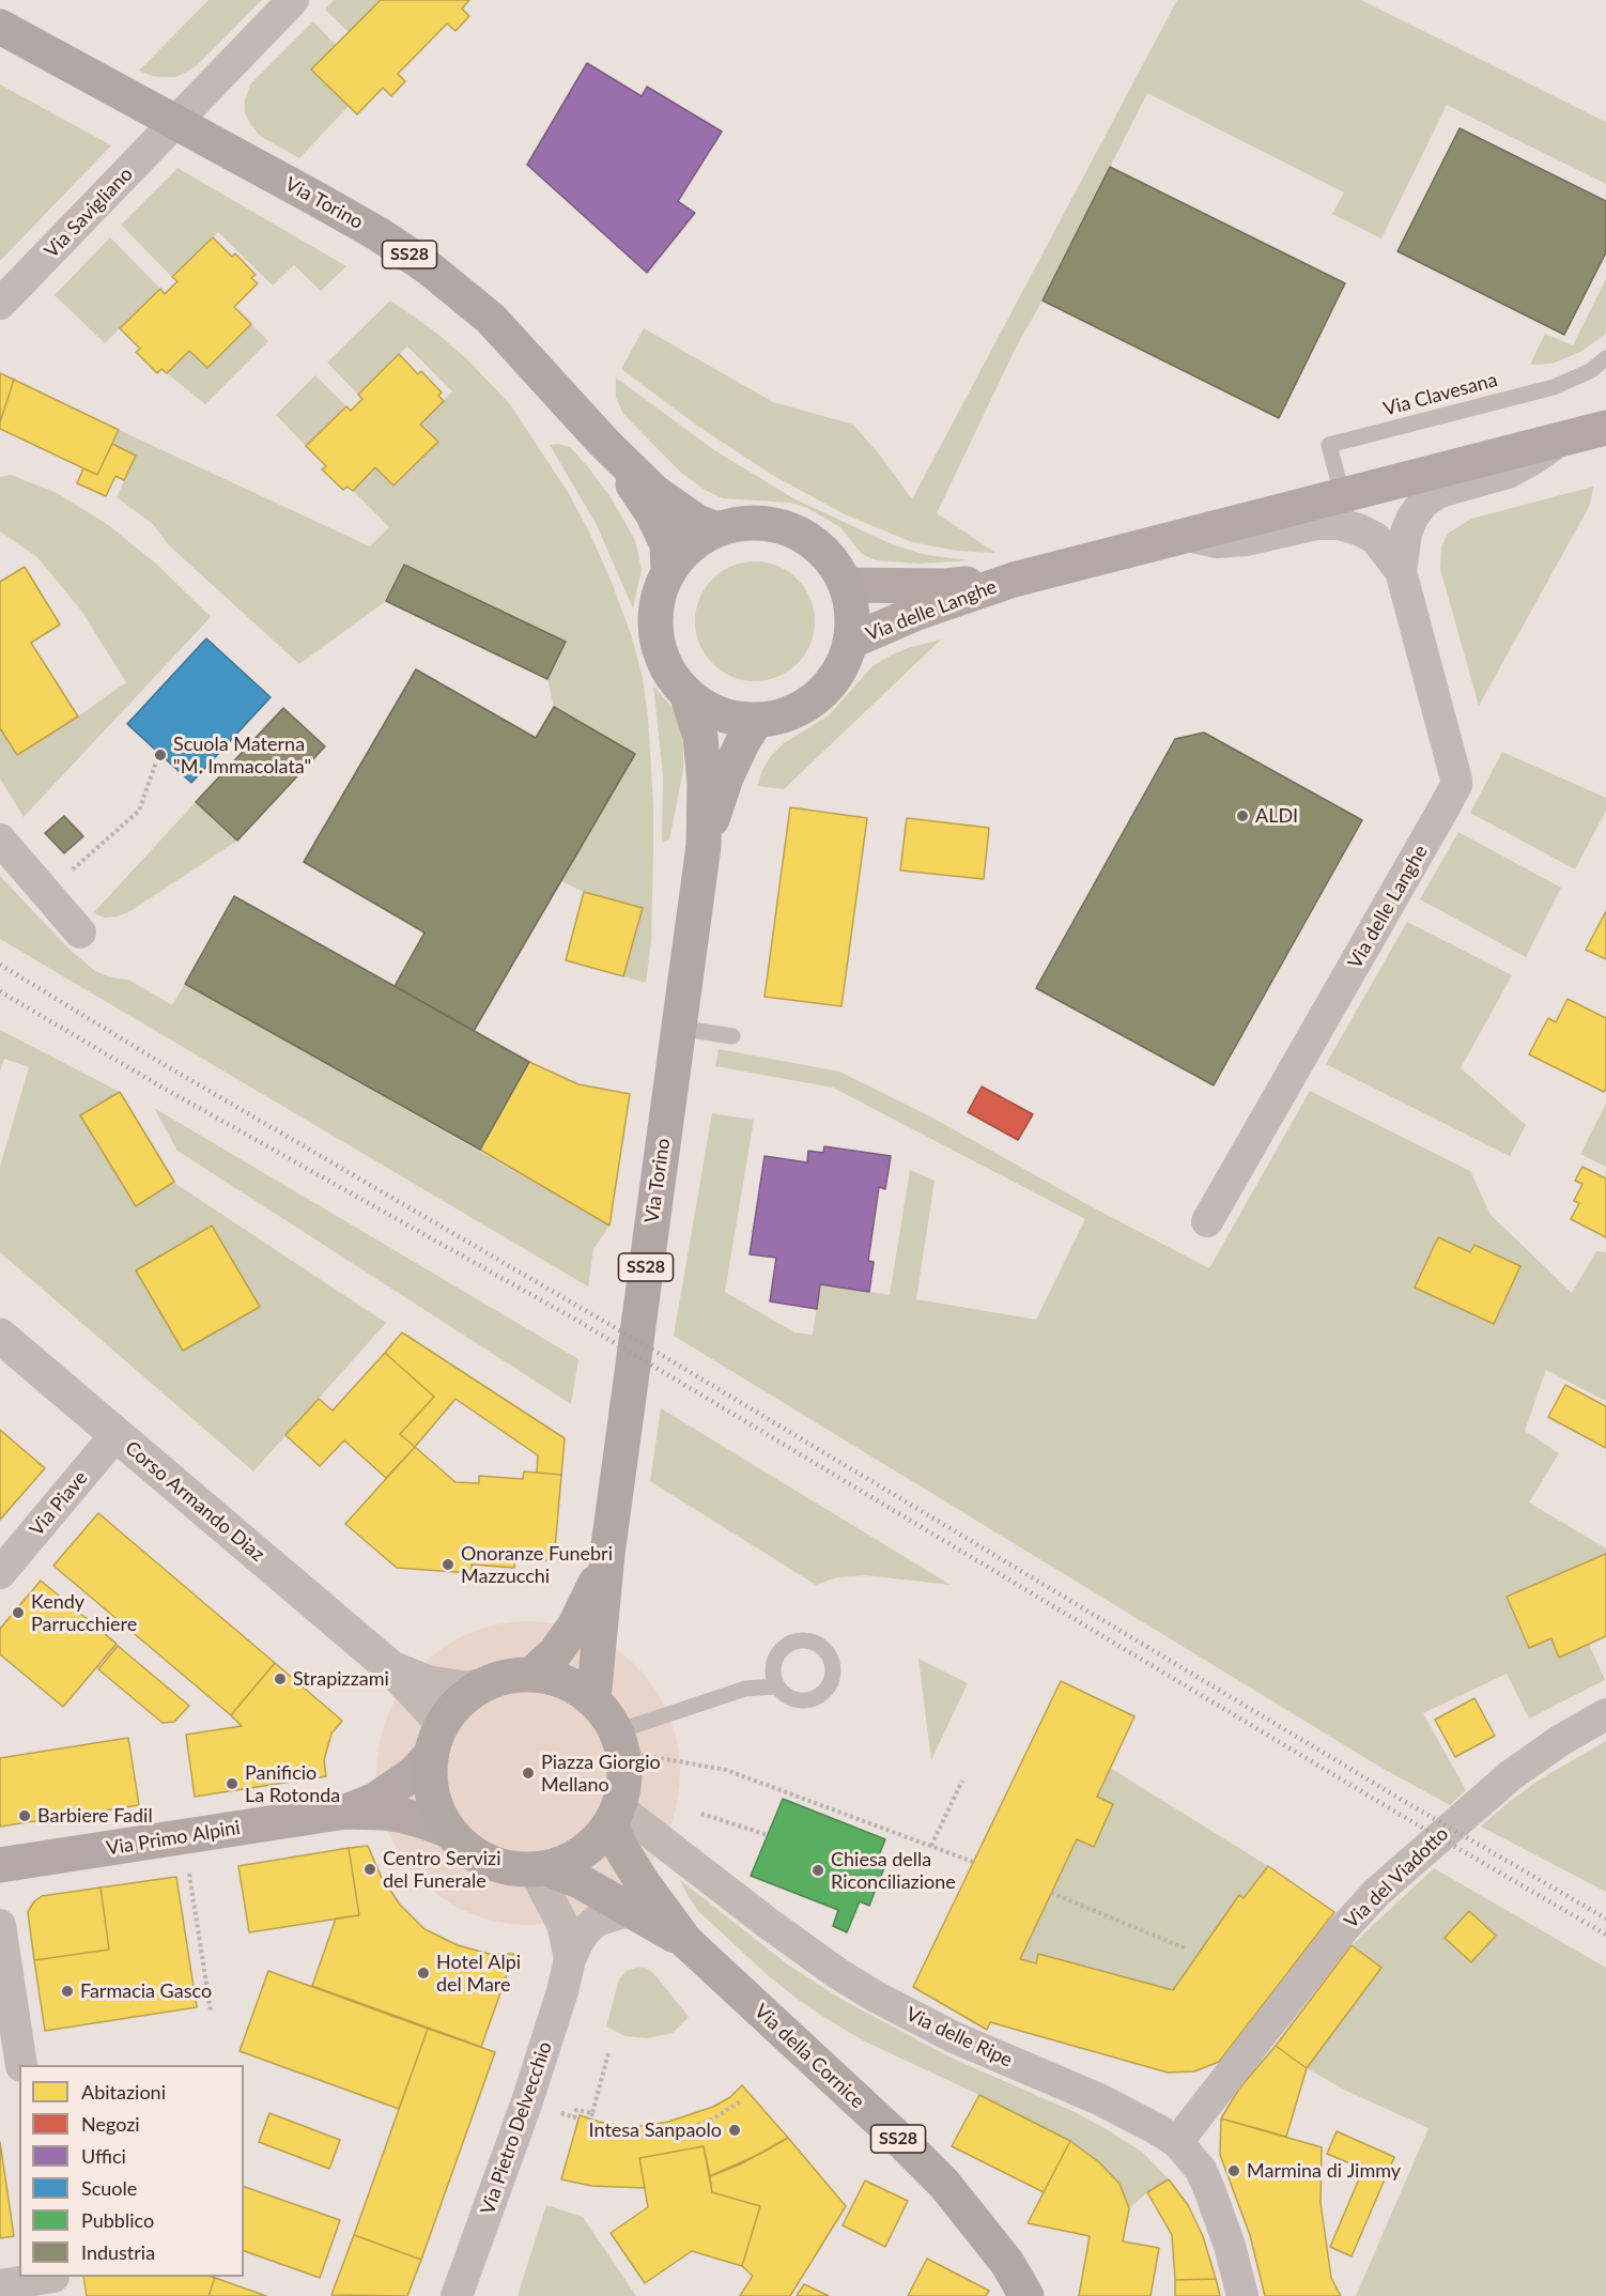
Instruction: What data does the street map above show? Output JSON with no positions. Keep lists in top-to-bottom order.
{
  "streets": {
    "main road": [
      "Via Torino",
      "SS28",
      "Via delle Langhe",
      "Via Primo Alpini",
      "Via della Cornice"
    ],
    "street": [
      "Via Savigliano",
      "Corso Armando Diaz",
      "Via Piave",
      "Via del Viadotto",
      "Via delle Ripe",
      "Via Pietro Delvecchio"
    ],
    "lane": ["Via Clavesana"]
  },
  "crossings": [
    ["Via Torino", "Via Savigliano"],
    ["Via Torino", "Via delle Langhe"],
    ["Via Torino", "Corso Armando Diaz"],
    ["Via Torino", "Via Primo Alpini"],
    ["Via Torino", "Via delle Ripe"],
    ["Via Torino", "Via della Cornice"],
    ["Via Torino", "Via Pietro Delvecchio"],
    ["Via Clavesana", "Via delle Langhe"],
    ["Corso Armando Diaz", "Via Piave"],
    ["Corso Armando Diaz", "Via Primo Alpini"],
    ["Corso Armando Diaz", "Via delle Ripe"],
    ["Corso Armando Diaz", "Via della Cornice"],
    ["Corso Armando Diaz", "Via Pietro Delvecchio"],
    ["Via Primo Alpini", "Via delle Ripe"],
    ["Via Primo Alpini", "Via della Cornice"],
    ["Via Primo Alpini", "Via Pietro Delvecchio"],
    ["Via del Viadotto", "Via delle Ripe"],
    ["Via delle Ripe", "Via della Cornice"],
    ["Via delle Ripe", "Via Pietro Delvecchio"],
    ["Via della Cornice", "Via Pietro Delvecchio"]
  ],
  "places": [
    "Scuola Materna \"M. Immacolata\"",
    "ALDI",
    "Onoranze Funebri Mazzucchi",
    "Kendy Parrucchiere",
    "Strapizzami",
    "Piazza Giorgio Mellano",
    "Panificio La Rotonda",
    "Barbiere Fadil",
    "Centro Servizi del Funerale",
    "Chiesa della Riconciliazione",
    "Hotel Alpi del Mare",
    "Farmacia Gasco",
    "Intesa Sanpaolo",
    "Marmina di Jimmy"
  ],
  "legend": [
    "Abitazioni",
    "Negozi",
    "Uffici",
    "Scuole",
    "Pubblico",
    "Industria"
  ]
}
